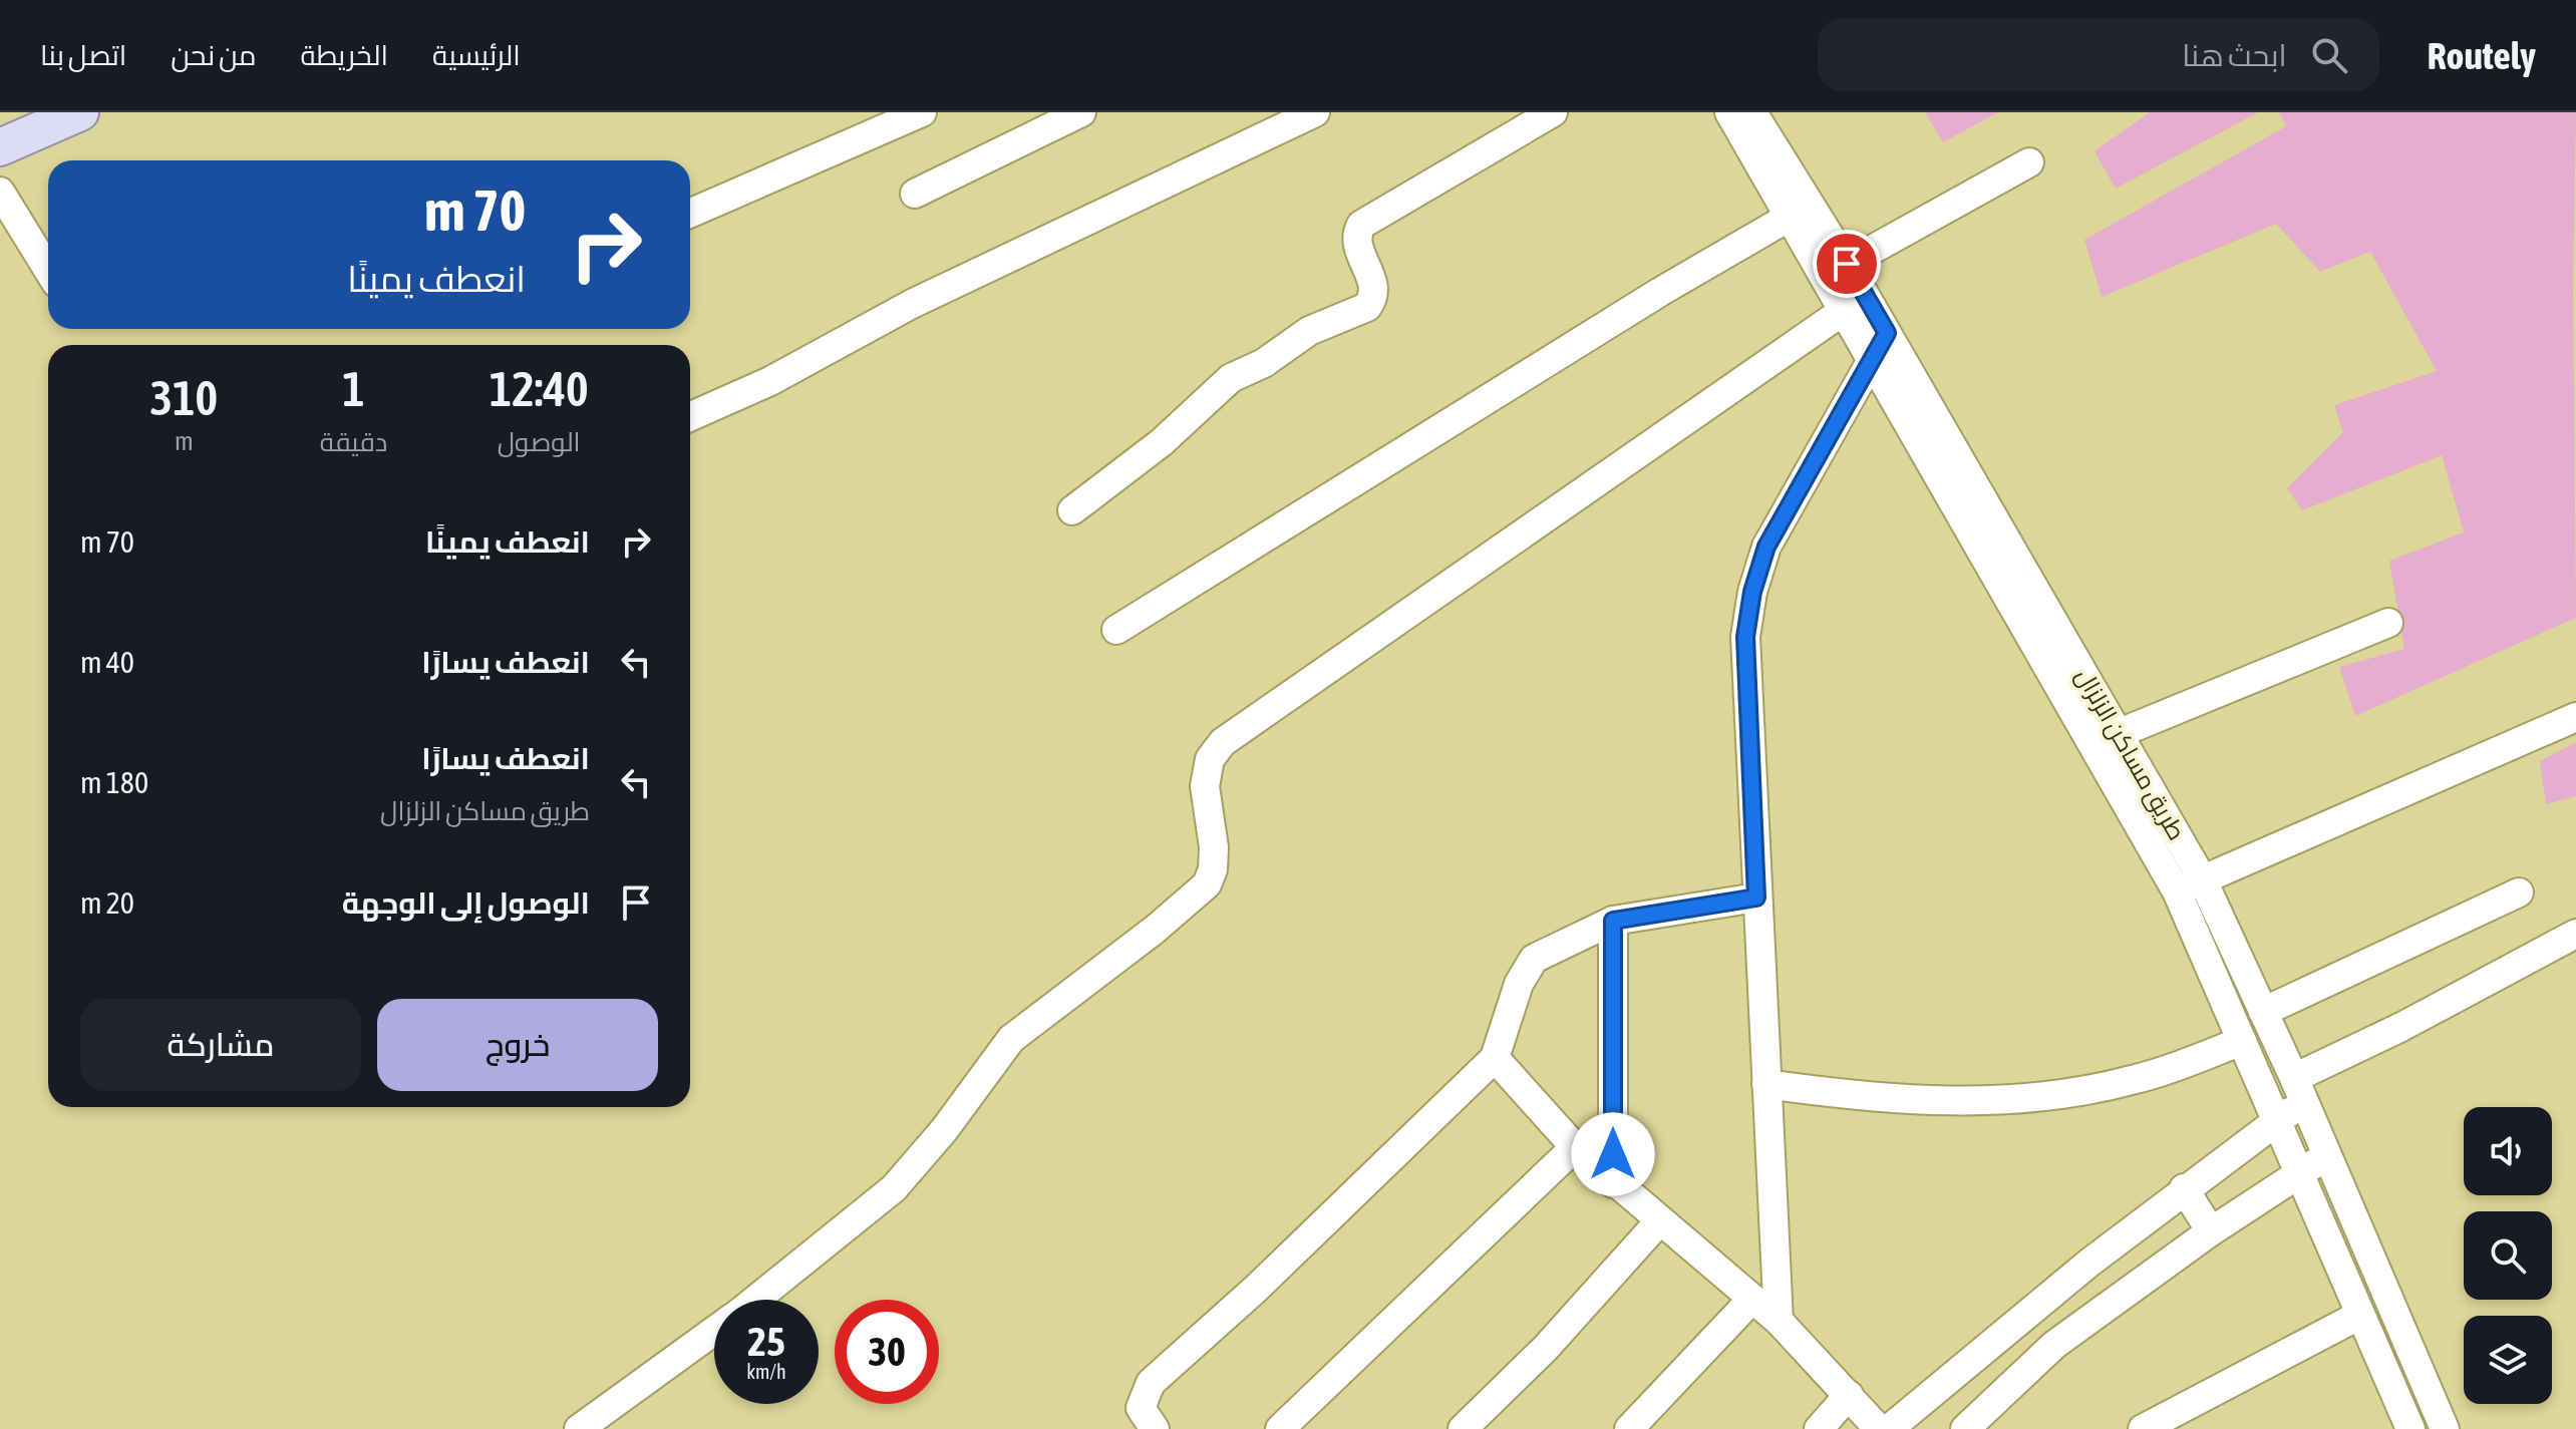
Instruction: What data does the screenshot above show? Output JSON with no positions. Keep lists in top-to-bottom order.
{
  "streets": {
    "street": ["طريق مساكن الزلزال"]
  },
  "page": {
    "header": "Routely",
    "search": "ابحث هنا",
    "nav": [
      "الرئيسية",
      "الخريطة",
      "من نحن",
      "اتصل بنا"
    ],
    "turn": ["70 m", "انعطف يمينًا"],
    "eta": [
      "12:40",
      "الوصول",
      "1",
      "دقيقة",
      "310",
      "m"
    ],
    "list": [
      {
        "name": "انعطف يمينًا",
        "value": "70 m"
      },
      {
        "name": "انعطف يسارًا",
        "value": "40 m"
      },
      {
        "name": "انعطف يسارًا",
        "note": "طريق مساكن الزلزال",
        "value": "180 m"
      },
      {
        "name": "الوصول إلى الوجهة",
        "value": "20 m"
      }
    ],
    "buttons": ["خروج", "مشاركة"],
    "speed": "25 km/h",
    "limit": "30"
  }
}
